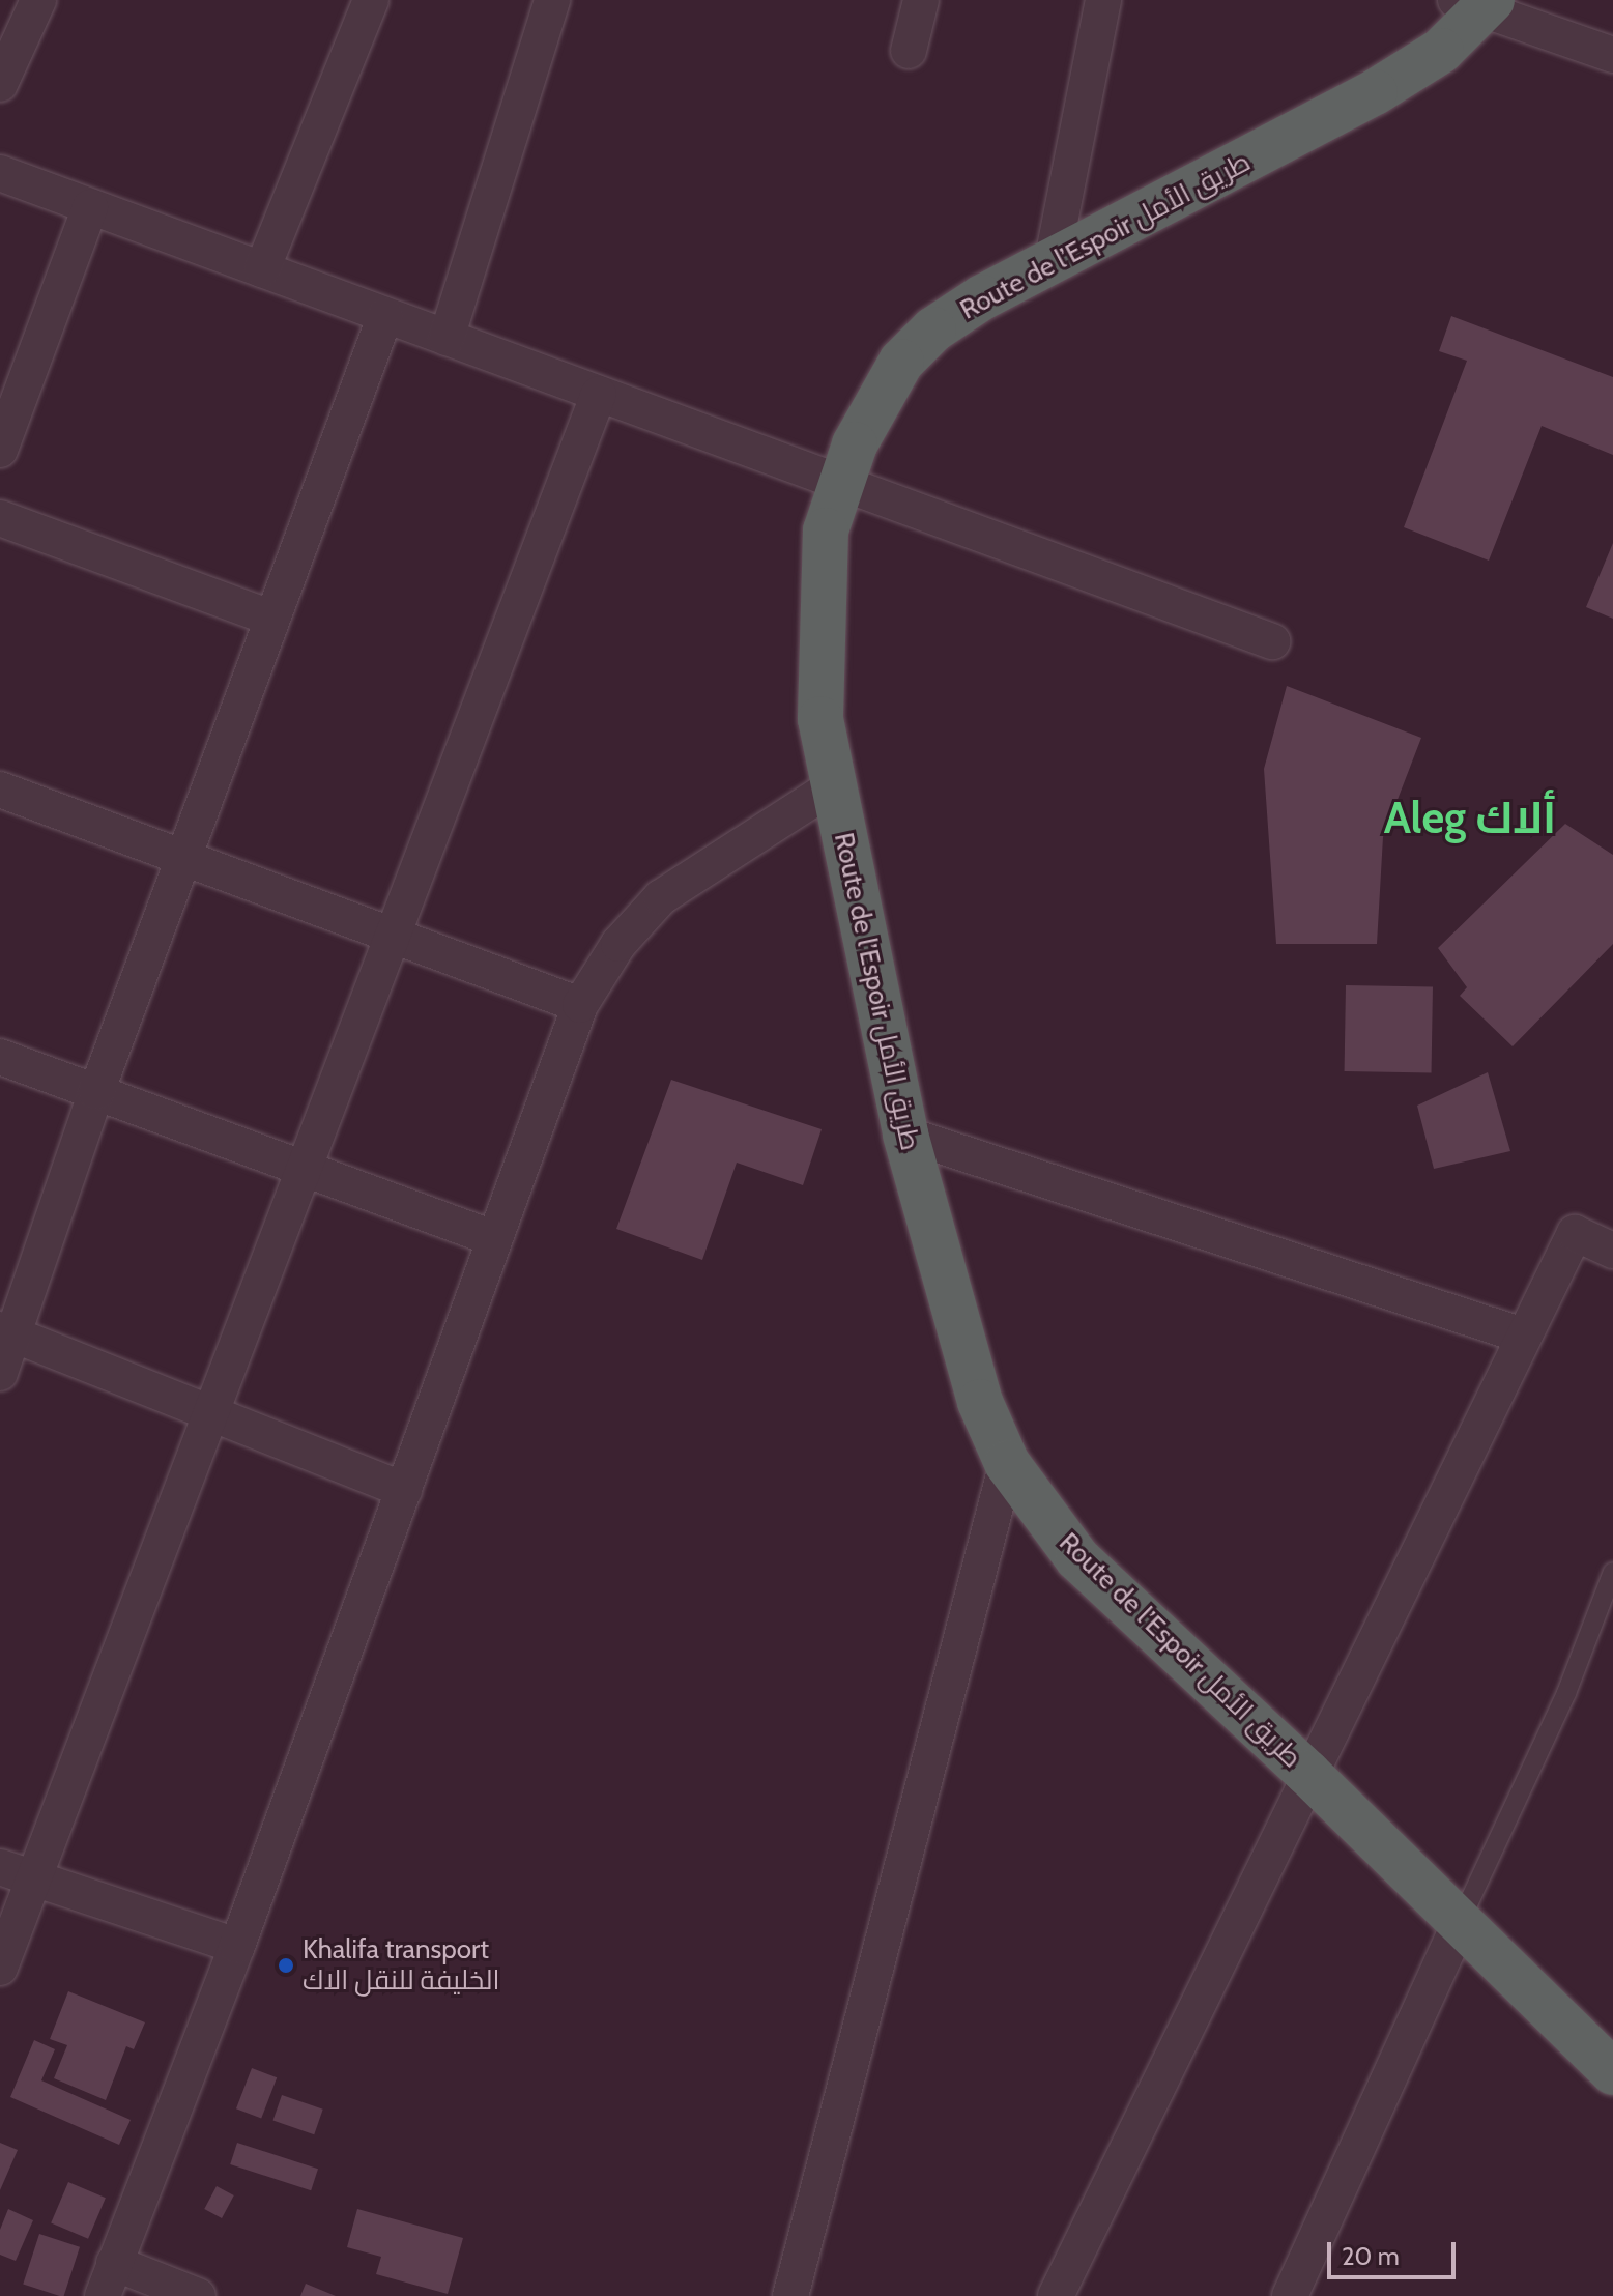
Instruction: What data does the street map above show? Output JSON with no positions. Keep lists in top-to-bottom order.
{
  "streets": {
    "highway": ["Route de l’Espoir طريق الأمل"]
  },
  "districts": ["Aleg ألاك"],
  "places": ["Khalifa transport الخليفة للنقل الاك"],
  "scale_bar": "20 m"
}
